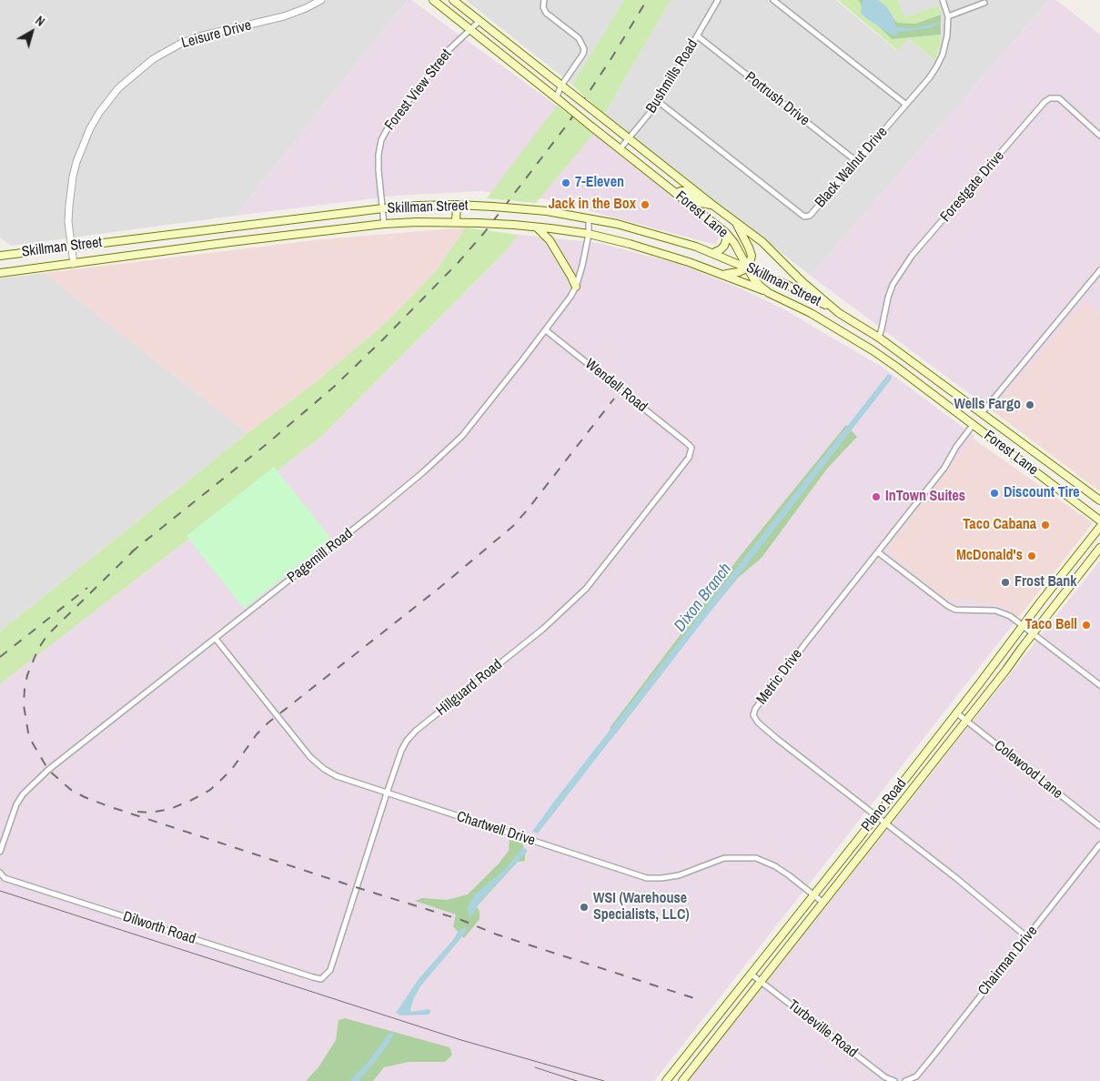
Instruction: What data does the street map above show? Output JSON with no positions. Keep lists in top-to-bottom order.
{
  "streets": {
    "main road": ["Skillman Street", "Forest Lane", "Plano Road"],
    "street": [
      "Leisure Drive",
      "Bushmills Road",
      "Forest View Street",
      "Portrush Drive",
      "Black Walnut Drive",
      "Forestgate Drive",
      "Wendell Road",
      "Pagemill Road",
      "Metric Drive",
      "Hillguard Road",
      "Colewood Lane",
      "Chartwell Drive",
      "Dilworth Road",
      "Chairman Drive",
      "Turbeville Road"
    ]
  },
  "crossings": [
    ["Leisure Drive", "Skillman Street"],
    ["Bushmills Road", "Portrush Drive"],
    ["Bushmills Road", "Black Walnut Drive"],
    ["Bushmills Road", "Forest Lane"],
    ["Forest View Street", "Skillman Street"],
    ["Forest View Street", "Forest Lane"],
    ["Portrush Drive", "Black Walnut Drive"],
    ["Forestgate Drive", "Forest Lane"],
    ["Skillman Street", "Forest Lane"],
    ["Skillman Street", "Pagemill Road"],
    ["Forest Lane", "Metric Drive"],
    ["Wendell Road", "Pagemill Road"],
    ["Wendell Road", "Hillguard Road"],
    ["Pagemill Road", "Chartwell Drive"],
    ["Metric Drive", "Plano Road"],
    ["Metric Drive", "Chairman Drive"],
    ["Hillguard Road", "Chartwell Drive"],
    ["Hillguard Road", "Dilworth Road"],
    ["Colewood Lane", "Plano Road"],
    ["Plano Road", "Chartwell Drive"],
    ["Plano Road", "Turbeville Road"]
  ],
  "water": ["Dixon Branch"],
  "places": [
    "7-Eleven",
    "Jack in the Box",
    "Wells Fargo",
    "Discount Tire",
    "InTown Suites",
    "Taco Cabana",
    "McDonald's",
    "Frost Bank",
    "Taco Bell",
    "WSI (Warehouse Specialists, LLC)"
  ],
  "north": "top right"
}
